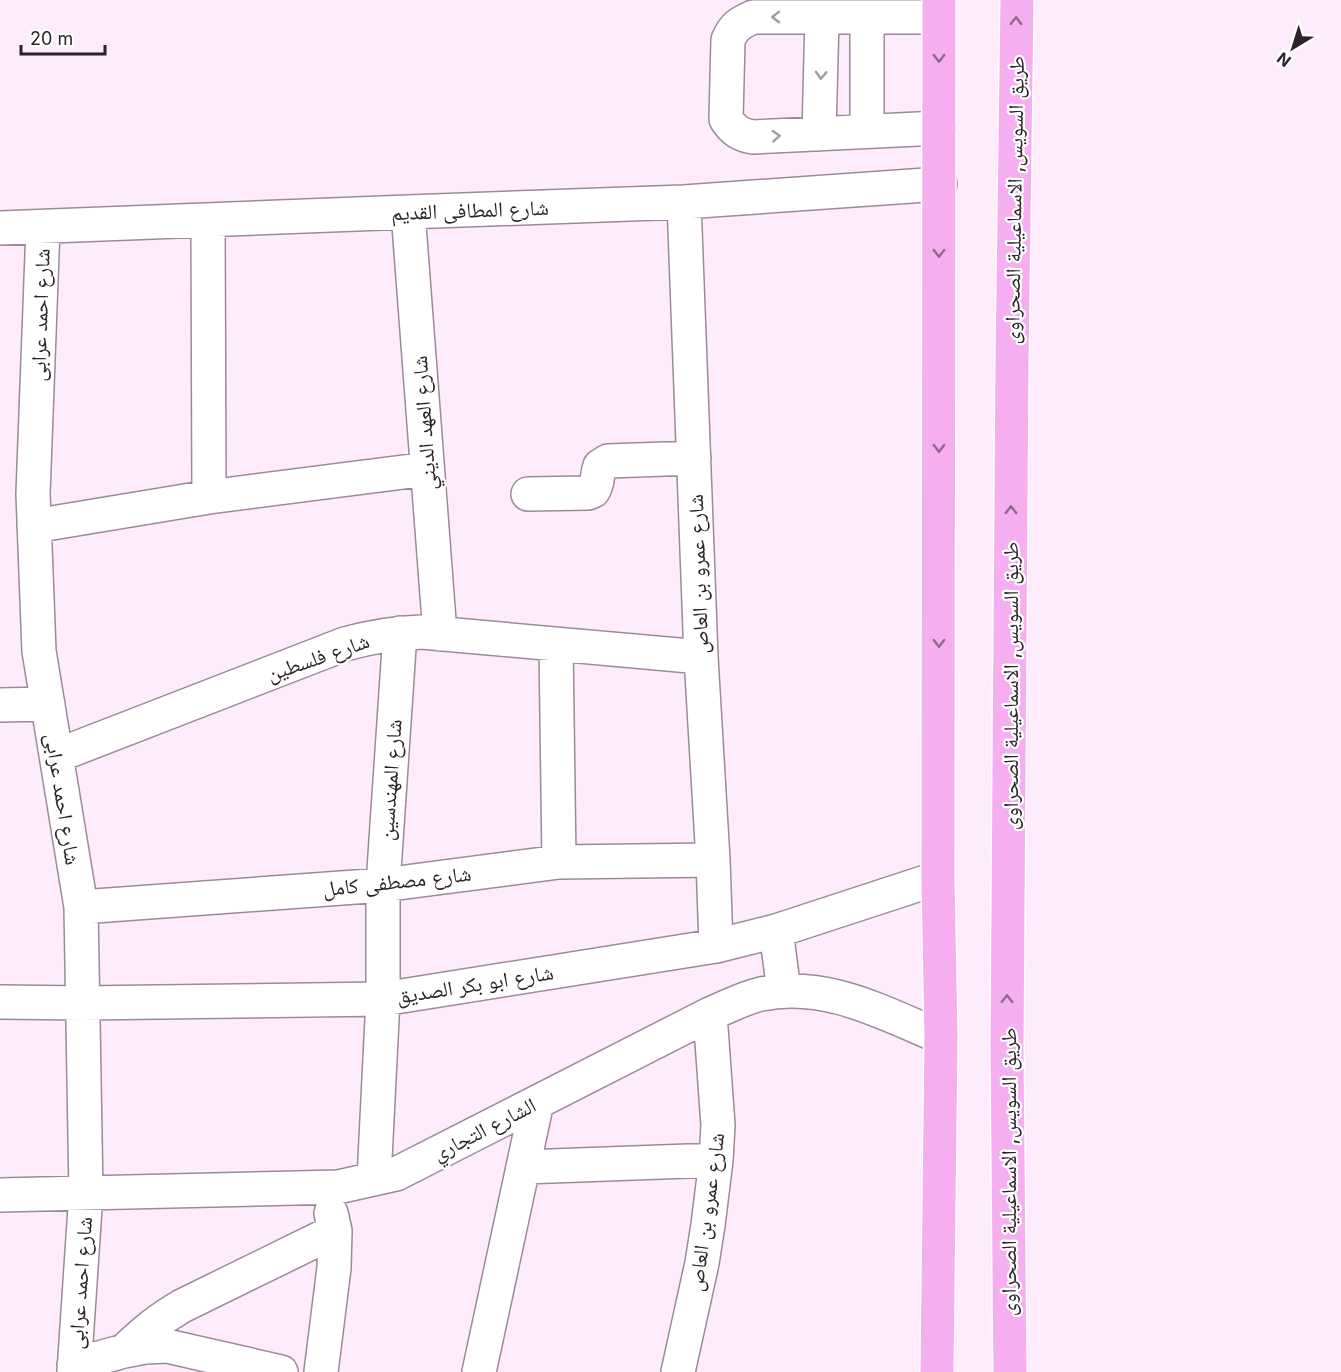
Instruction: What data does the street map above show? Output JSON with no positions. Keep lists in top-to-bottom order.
{
  "streets": {
    "highway": ["طريق السويس, الاسماعيلية الصحراوى"],
    "street": [
      "شارع المطافى القديم",
      "شارع احمد عرابى",
      "شارع العهد الديني",
      "شارع عمرو بن العاص",
      "شارع فلسطين",
      "شارع المهندسين",
      "شارع مصطفى كامل",
      "شارع ابو بكر الصديق",
      "الشارع التجاري"
    ]
  },
  "crossings": [
    ["شارع المطافى القديم", "شارع احمد عرابى"],
    ["شارع المطافى القديم", "شارع العهد الديني"],
    ["شارع المطافى القديم", "شارع عمرو بن العاص"],
    ["شارع احمد عرابى", "شارع فلسطين"],
    ["شارع احمد عرابى", "شارع مصطفى كامل"],
    ["شارع احمد عرابى", "شارع ابو بكر الصديق"],
    ["شارع احمد عرابى", "الشارع التجاري"],
    ["شارع العهد الديني", "شارع فلسطين"],
    ["شارع عمرو بن العاص", "شارع فلسطين"],
    ["شارع عمرو بن العاص", "شارع مصطفى كامل"],
    ["شارع عمرو بن العاص", "شارع ابو بكر الصديق"],
    ["شارع عمرو بن العاص", "الشارع التجاري"],
    ["شارع فلسطين", "شارع المهندسين"],
    ["شارع المهندسين", "شارع مصطفى كامل"],
    ["شارع المهندسين", "شارع ابو بكر الصديق"],
    ["شارع المهندسين", "الشارع التجاري"]
  ],
  "scale_bar": "20 m",
  "north": "bottom left"
}
